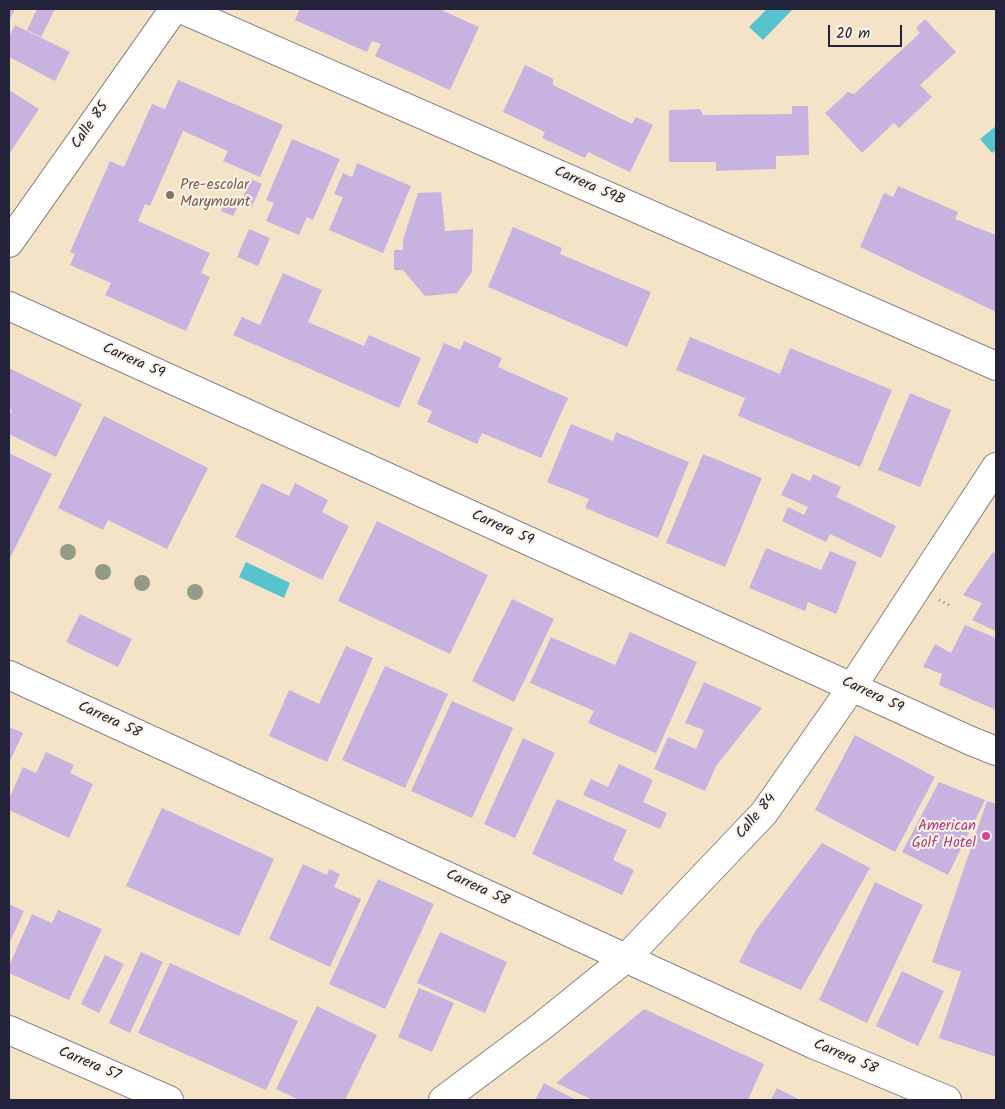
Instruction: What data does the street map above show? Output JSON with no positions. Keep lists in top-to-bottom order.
{
  "streets": {
    "street": [
      "Calle 85",
      "Carrera 59B",
      "Carrera 59",
      "Carrera 58",
      "Calle 84",
      "Carrera 57"
    ]
  },
  "crossings": [
    ["Carrera 59", "Calle 84"],
    ["Carrera 58", "Calle 84"]
  ],
  "places": ["Pre-escolar Marymount", "American Golf Hotel"],
  "scale_bar": "20 m"
}
